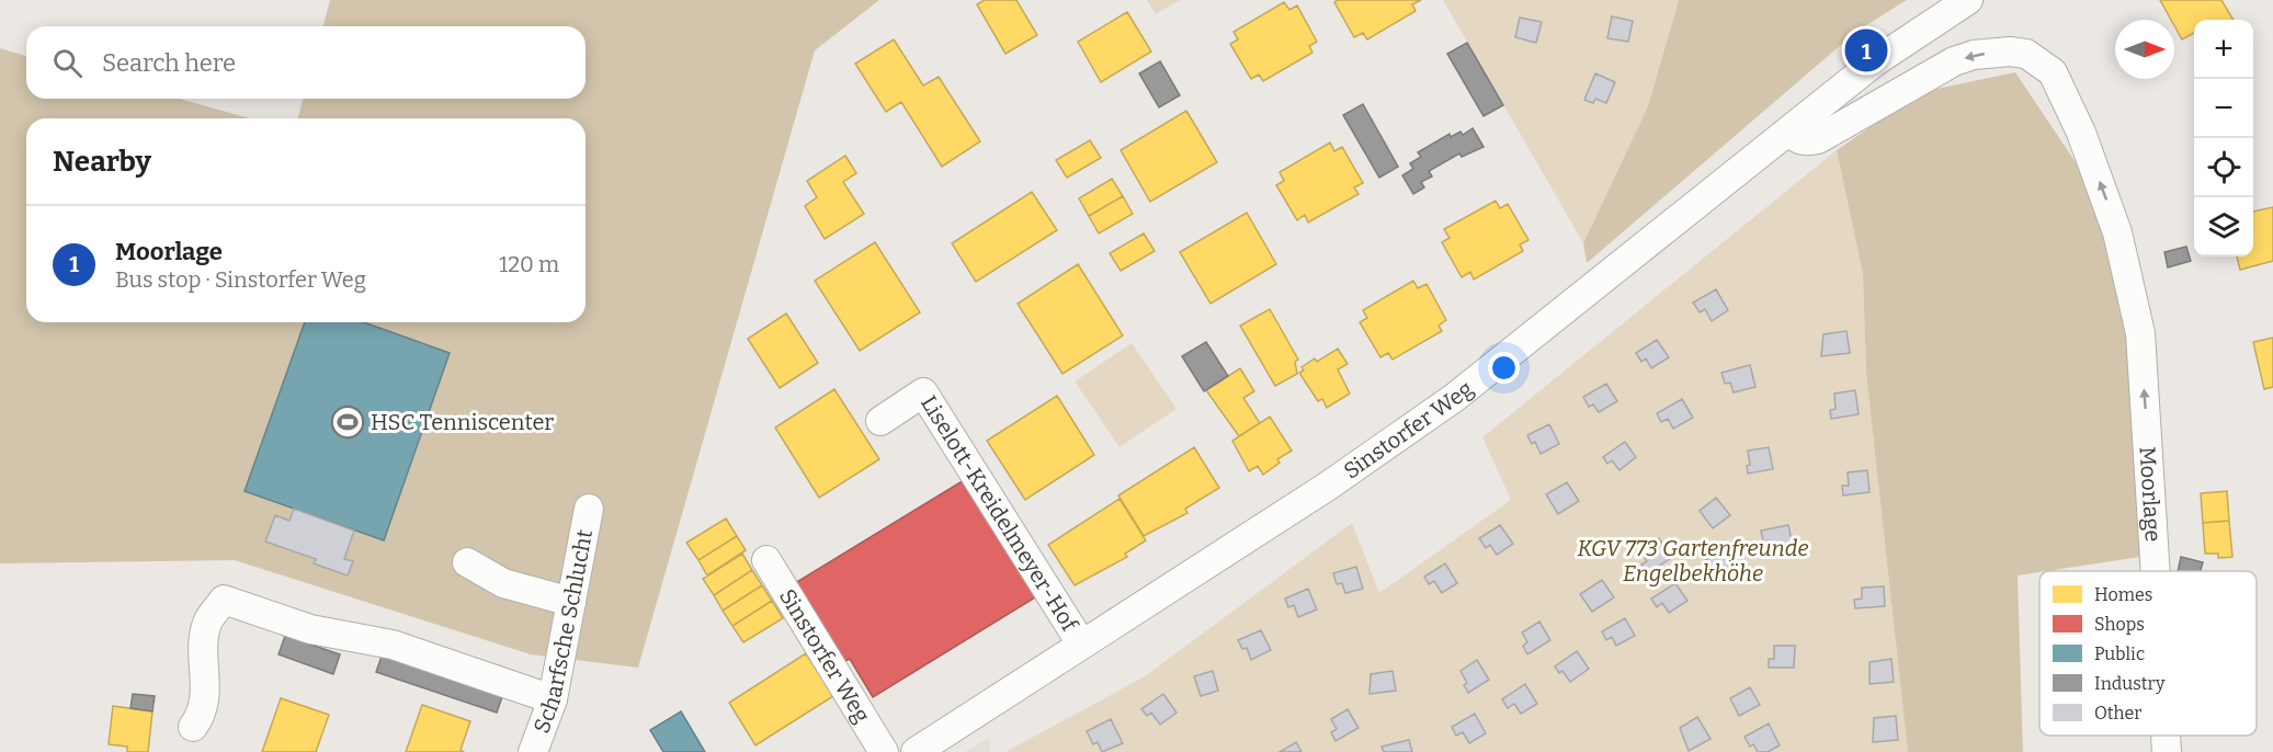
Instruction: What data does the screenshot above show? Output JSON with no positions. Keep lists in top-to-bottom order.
{
  "streets": {
    "street": [
      "Sinstorfer Weg",
      "Moorlage",
      "Liselott-Kreidelmeyer-Hof",
      "Scharfsche Schlucht"
    ]
  },
  "crossings": [
    ["Sinstorfer Weg", "Moorlage"],
    ["Sinstorfer Weg", "Liselott-Kreidelmeyer-Hof"]
  ],
  "parks": ["KGV 773 Gartenfreunde Engelbekhöhe"],
  "places": {
    "sports": ["HSC Tenniscenter"]
  },
  "legend": [
    "Homes",
    "Shops",
    "Public",
    "Industry",
    "Other"
  ],
  "north": "right",
  "page": {
    "map_buttons": ["+", "−"],
    "pins": "1",
    "search": "Search here",
    "heading": "Nearby",
    "list": [
      {
        "mark": "1",
        "name": "Moorlage",
        "note": "Bus stop · Sinstorfer Weg",
        "value": "120 m"
      }
    ]
  }
}
